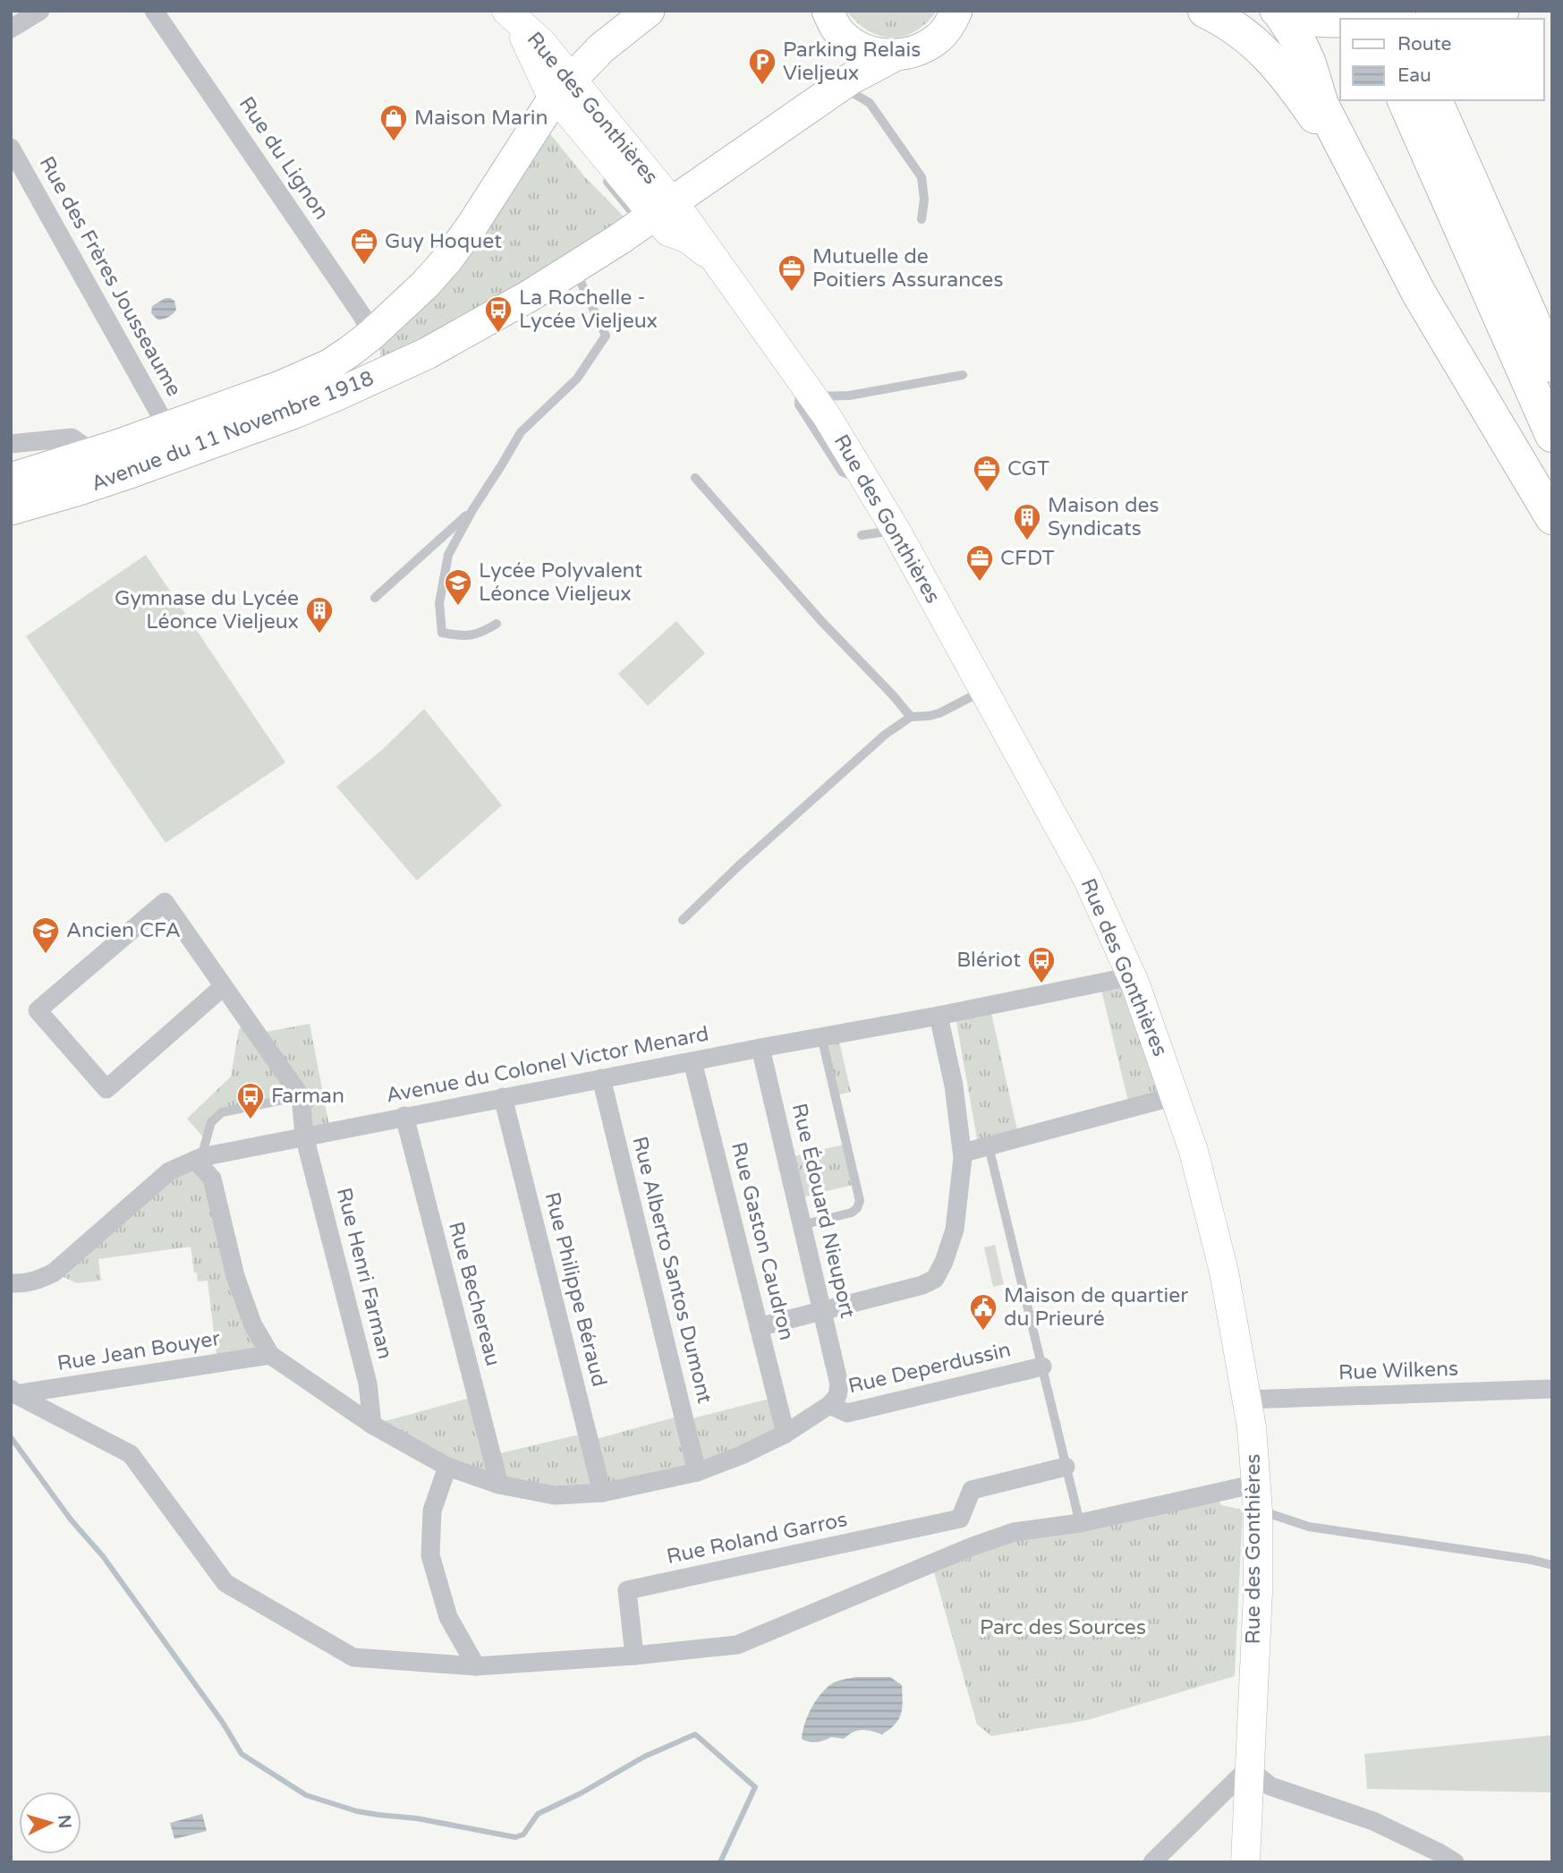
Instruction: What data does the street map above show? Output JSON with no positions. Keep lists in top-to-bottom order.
{
  "streets": {
    "main road": ["Avenue du 11 Novembre 1918"],
    "street": [
      "Rue des Gonthières",
      "Rue du Lignon",
      "Rue des Frères Jousseaume",
      "Avenue du Colonel Victor Menard",
      "Rue Édouard Nieuport",
      "Rue Gaston Caudron",
      "Rue Alberto Santos Dumont",
      "Rue Henri Farman",
      "Rue Philippe Béraud",
      "Rue Bechereau",
      "Rue Jean Bouyer",
      "Rue Deperdussin",
      "Rue Wilkens",
      "Rue Roland Garros"
    ]
  },
  "crossings": [
    ["Rue des Gonthières", "Avenue du 11 Novembre 1918"],
    ["Rue des Gonthières", "Avenue du Colonel Victor Menard"],
    ["Rue des Gonthières", "Rue Wilkens"],
    ["Rue du Lignon", "Avenue du 11 Novembre 1918"],
    ["Rue des Frères Jousseaume", "Avenue du 11 Novembre 1918"],
    ["Avenue du Colonel Victor Menard", "Rue Édouard Nieuport"],
    ["Avenue du Colonel Victor Menard", "Rue Gaston Caudron"],
    ["Avenue du Colonel Victor Menard", "Rue Alberto Santos Dumont"],
    ["Avenue du Colonel Victor Menard", "Rue Henri Farman"],
    ["Avenue du Colonel Victor Menard", "Rue Philippe Béraud"],
    ["Avenue du Colonel Victor Menard", "Rue Bechereau"],
    ["Rue Édouard Nieuport", "Rue Deperdussin"]
  ],
  "parks": ["Parc des Sources"],
  "places": {
    "parking": ["Parking Relais Vieljeux"],
    "shop": ["Maison Marin"],
    "office": [
      "Guy Hoquet",
      "Mutuelle de Poitiers Assurances",
      "CGT",
      "CFDT"
    ],
    "bus stop": ["La Rochelle - Lycée Vieljeux", "Blériot", "Farman"],
    "building": ["Maison des Syndicats", "Gymnase du Lycée Léonce Vieljeux"],
    "school or university": ["Lycée Polyvalent Léonce Vieljeux", "Ancien CFA"],
    "public building": ["Maison de quartier du Prieuré"]
  },
  "legend": ["Route", "Eau"],
  "north": "right"
}
